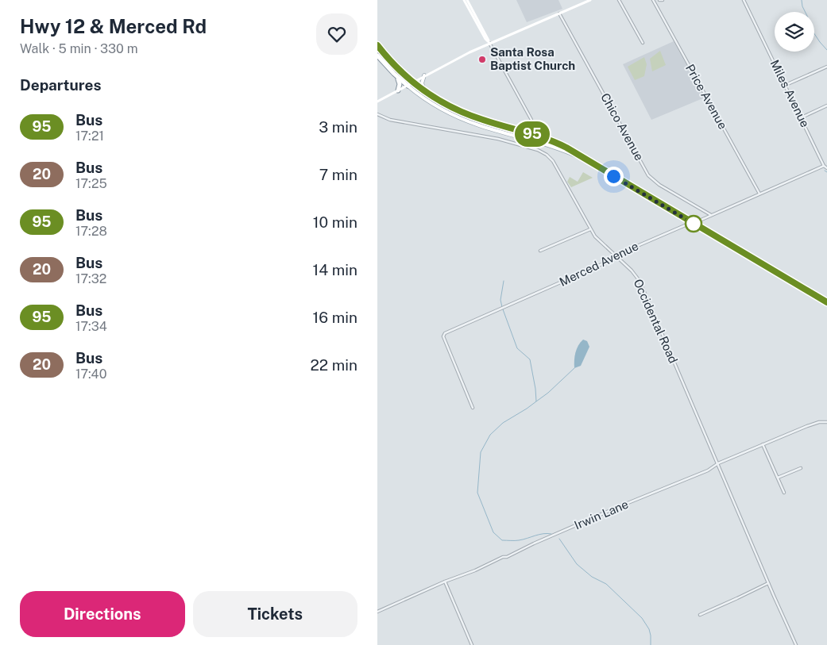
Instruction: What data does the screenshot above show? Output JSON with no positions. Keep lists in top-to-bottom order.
{
  "streets": {
    "street": [
      "Miles Avenue",
      "Price Avenue",
      "Chico Avenue",
      "Merced Avenue",
      "Occidental Road",
      "Irwin Lane"
    ]
  },
  "crossings": [
    ["Miles Avenue", "Merced Avenue"],
    ["Price Avenue", "Merced Avenue"],
    ["Chico Avenue", "Merced Avenue"],
    ["Merced Avenue", "Occidental Road"],
    ["Occidental Road", "Irwin Lane"]
  ],
  "places": ["Santa Rosa Baptist Church"],
  "lines": ["bus line 95"],
  "page": {
    "heading": [
      ["Hwy 12 & Merced Rd", "Walk · 5 min · 330 m"],
      "Departures"
    ],
    "on_map": "95",
    "list": [
      {
        "mark": "95",
        "name": "Bus",
        "note": "17:21",
        "value": "3 min"
      },
      {
        "mark": "20",
        "name": "Bus",
        "note": "17:25",
        "value": "7 min"
      },
      {
        "mark": "95",
        "name": "Bus",
        "note": "17:28",
        "value": "10 min"
      },
      {
        "mark": "20",
        "name": "Bus",
        "note": "17:32",
        "value": "14 min"
      },
      {
        "mark": "95",
        "name": "Bus",
        "note": "17:34",
        "value": "16 min"
      },
      {
        "mark": "20",
        "name": "Bus",
        "note": "17:40",
        "value": "22 min"
      }
    ],
    "buttons": ["Directions", "Tickets"]
  }
}
